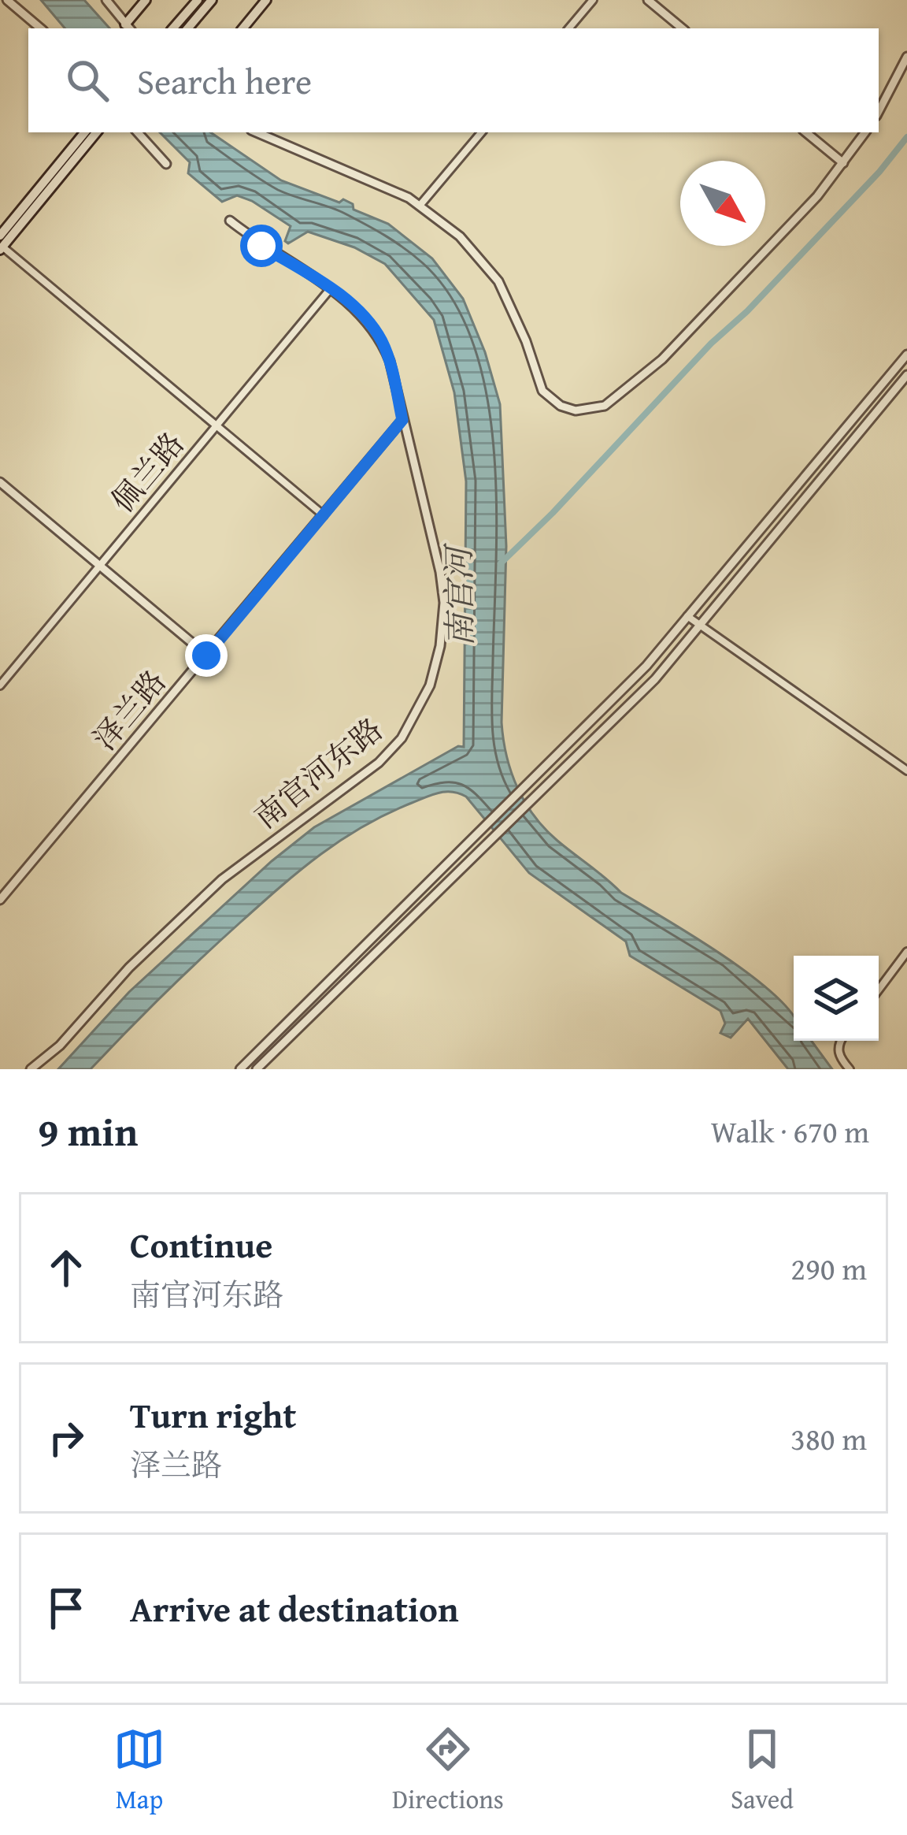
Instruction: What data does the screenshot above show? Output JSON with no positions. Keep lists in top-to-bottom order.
{
  "streets": {
    "street": ["佩兰路", "泽兰路", "南官河东路"]
  },
  "crossings": [
    ["佩兰路", "南官河东路"],
    ["泽兰路", "南官河东路"]
  ],
  "water": ["南官河"],
  "north": "bottom right",
  "page": {
    "search": "Search here",
    "heading": ["9 min", "Walk · 670 m"],
    "list": [
      ["Continue", "南官河东路", "290 m"],
      ["Turn right", "泽兰路", "380 m"],
      "Arrive at destination"
    ],
    "nav": ["Map", "Directions", "Saved"]
  }
}
